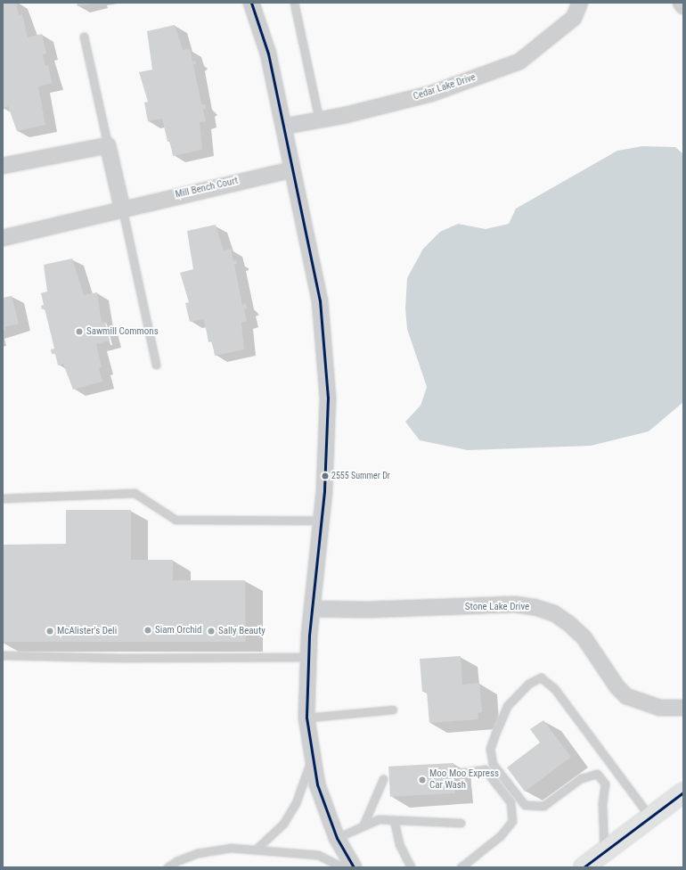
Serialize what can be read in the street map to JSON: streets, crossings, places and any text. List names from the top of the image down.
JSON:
{
  "streets": {
    "street": ["Cedar Lake Drive", "Mill Bench Court", "Stone Lake Drive"]
  },
  "places": [
    "Sawmill Commons",
    "2555 Summer Dr",
    "Siam Orchid",
    "McAlister's Deli",
    "Sally Beauty",
    "Moo Moo Express Car Wash"
  ]
}
